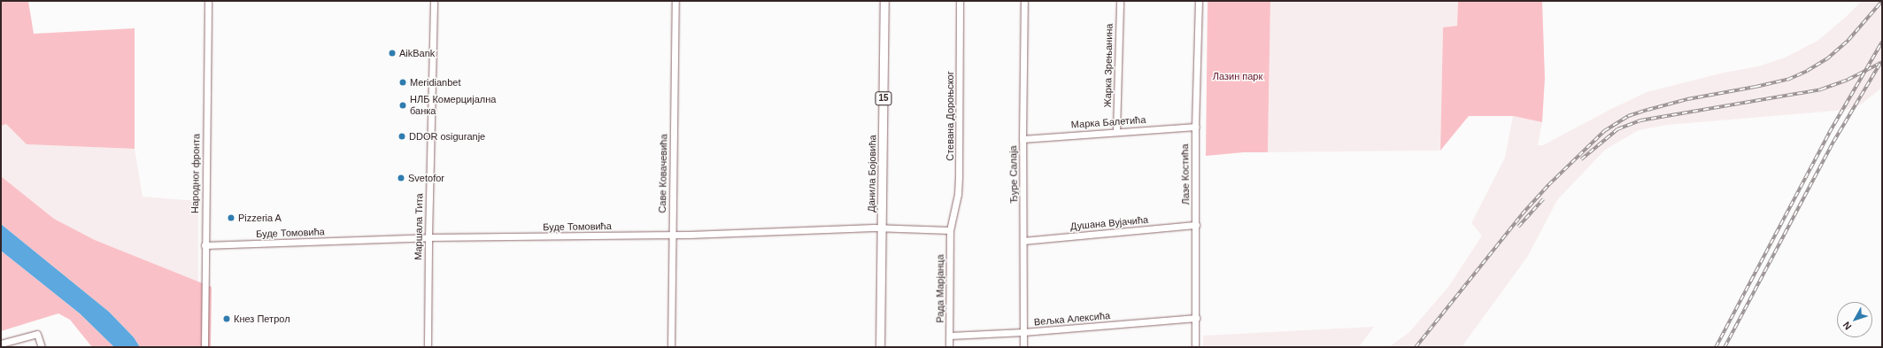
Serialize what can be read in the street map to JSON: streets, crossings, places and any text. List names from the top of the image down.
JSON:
{
  "streets": {
    "main road": ["15", "Данила Бојовића"],
    "street": [
      "Жарка Зрењанина",
      "Стевана Дороњског",
      "Марка Балетића",
      "Народног фронта",
      "Саве Ковачевића",
      "Ђуре Салаја",
      "Лазе Костића",
      "Душана Вујачића",
      "Маршала Тита",
      "Буде Томовића",
      "Рада Марјанца",
      "Вељка Алексића"
    ]
  },
  "crossings": [
    ["Жарка Зрењанина", "Марка Балетића"],
    ["Стевана Дороњског", "Буде Томовића"],
    ["Стевана Дороњског", "Рада Марјанца"],
    ["Марка Балетића", "Ђуре Салаја"],
    ["Марка Балетића", "Лазе Костића"],
    ["Народног фронта", "Буде Томовића"],
    ["Саве Ковачевића", "Буде Томовића"],
    ["Данила Бојовића", "Буде Томовића"],
    ["Ђуре Салаја", "Душана Вујачића"],
    ["Ђуре Салаја", "Вељка Алексића"],
    ["Лазе Костића", "Душана Вујачића"],
    ["Лазе Костића", "Вељка Алексића"],
    ["Маршала Тита", "Буде Томовића"],
    ["Буде Томовића", "Рада Марјанца"],
    ["Рада Марјанца", "Вељка Алексића"]
  ],
  "parks": ["Лазин парк"],
  "places": [
    "AikBank",
    "Meridianbet",
    "НЛБ Комерцијална банка",
    "DDOR osiguranje",
    "Svetofor",
    "Pizzeria A",
    "Кнез Петрол"
  ],
  "north": "bottom left"
}
